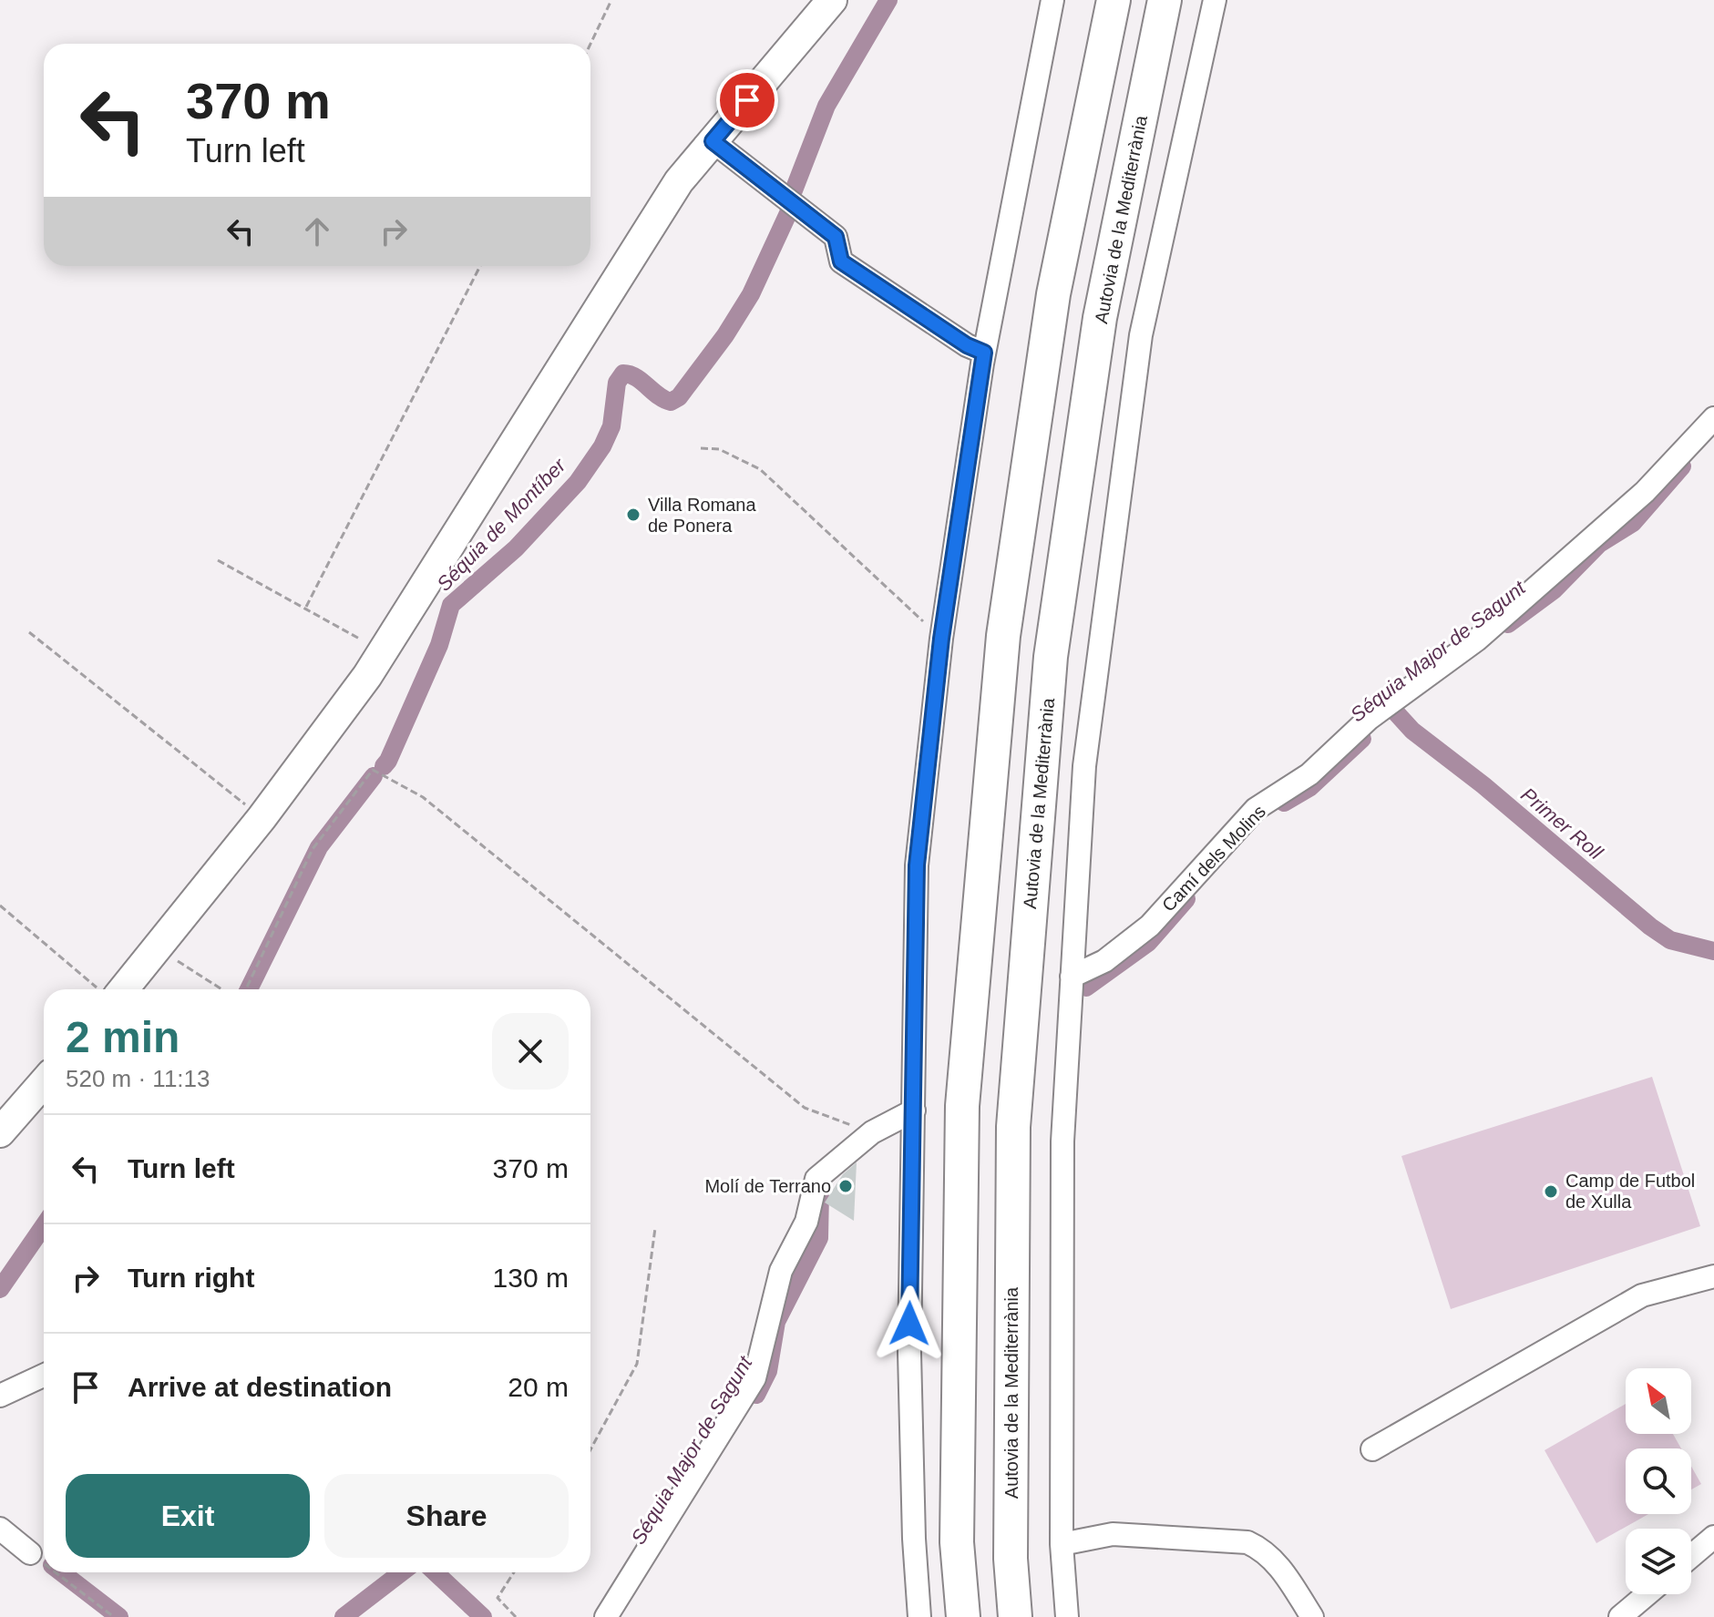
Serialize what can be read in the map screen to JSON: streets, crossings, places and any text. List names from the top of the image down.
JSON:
{
  "streets": {
    "highway": ["Autovia de la Mediterrània"],
    "street": ["Camí dels Molins"]
  },
  "water": ["Séquia de Montíber", "Séquia Major de Sagunt", "Primer Roll"],
  "places": ["Villa Romana de Ponera", "Molí de Terrano", "Camp de Futbol de Xulla"],
  "north": "top left",
  "page": {
    "turn": ["370 m", "Turn left"],
    "heading": ["2 min", "520 m · 11:13"],
    "list": [
      {
        "name": "Turn left",
        "value": "370 m"
      },
      {
        "name": "Turn right",
        "value": "130 m"
      },
      {
        "name": "Arrive at destination",
        "value": "20 m"
      }
    ],
    "buttons": ["Exit", "Share"]
  }
}
